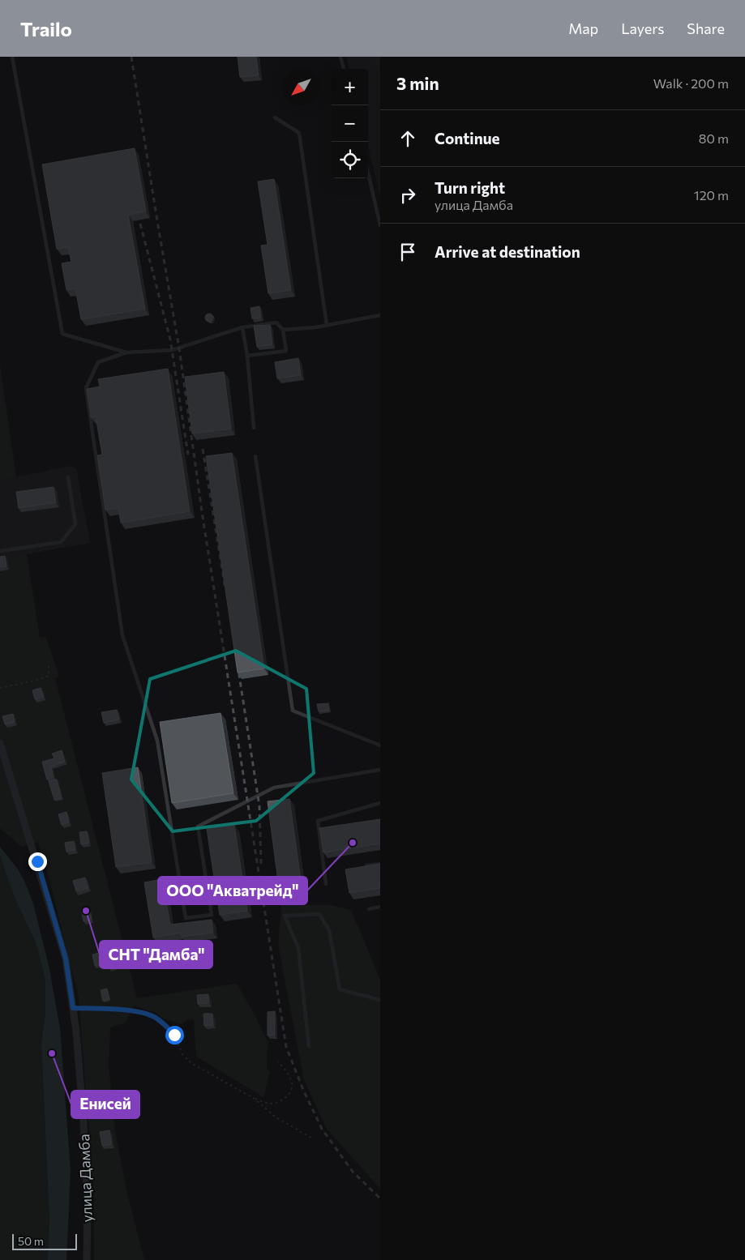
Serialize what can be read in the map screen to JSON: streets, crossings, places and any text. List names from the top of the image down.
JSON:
{
  "streets": {
    "street": ["улица Дамба"]
  },
  "places": ["ООО \"Акватрейд\"", "СНТ \"Дамба\"", "Енисей"],
  "scale_bar": "50 m",
  "north": "bottom left",
  "page": {
    "header": "Trailo",
    "nav": ["Map", "Layers", "Share"],
    "heading": ["3 min", "Walk · 200 m"],
    "map_buttons": ["+", "−"],
    "list": [
      ["Continue", "80 m"],
      ["Turn right", "улица Дамба", "120 m"],
      "Arrive at destination"
    ],
    "scale": "50 m"
  }
}
